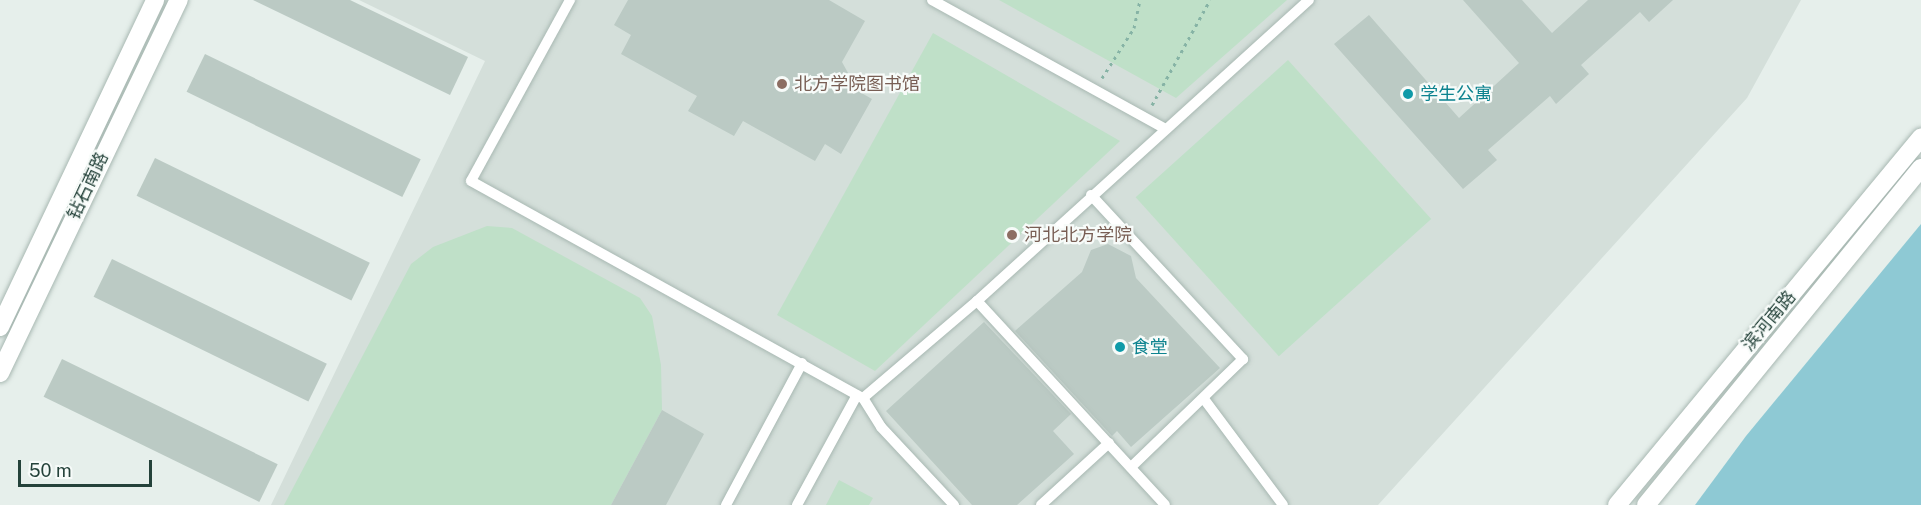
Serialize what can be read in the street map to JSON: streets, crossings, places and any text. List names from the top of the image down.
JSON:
{
  "streets": {
    "main road": ["钻石南路", "滨河南路"]
  },
  "places": [
    "北方学院图书馆",
    "学生公寓",
    "河北北方学院",
    "食堂"
  ],
  "scale_bar": "50 m"
}
